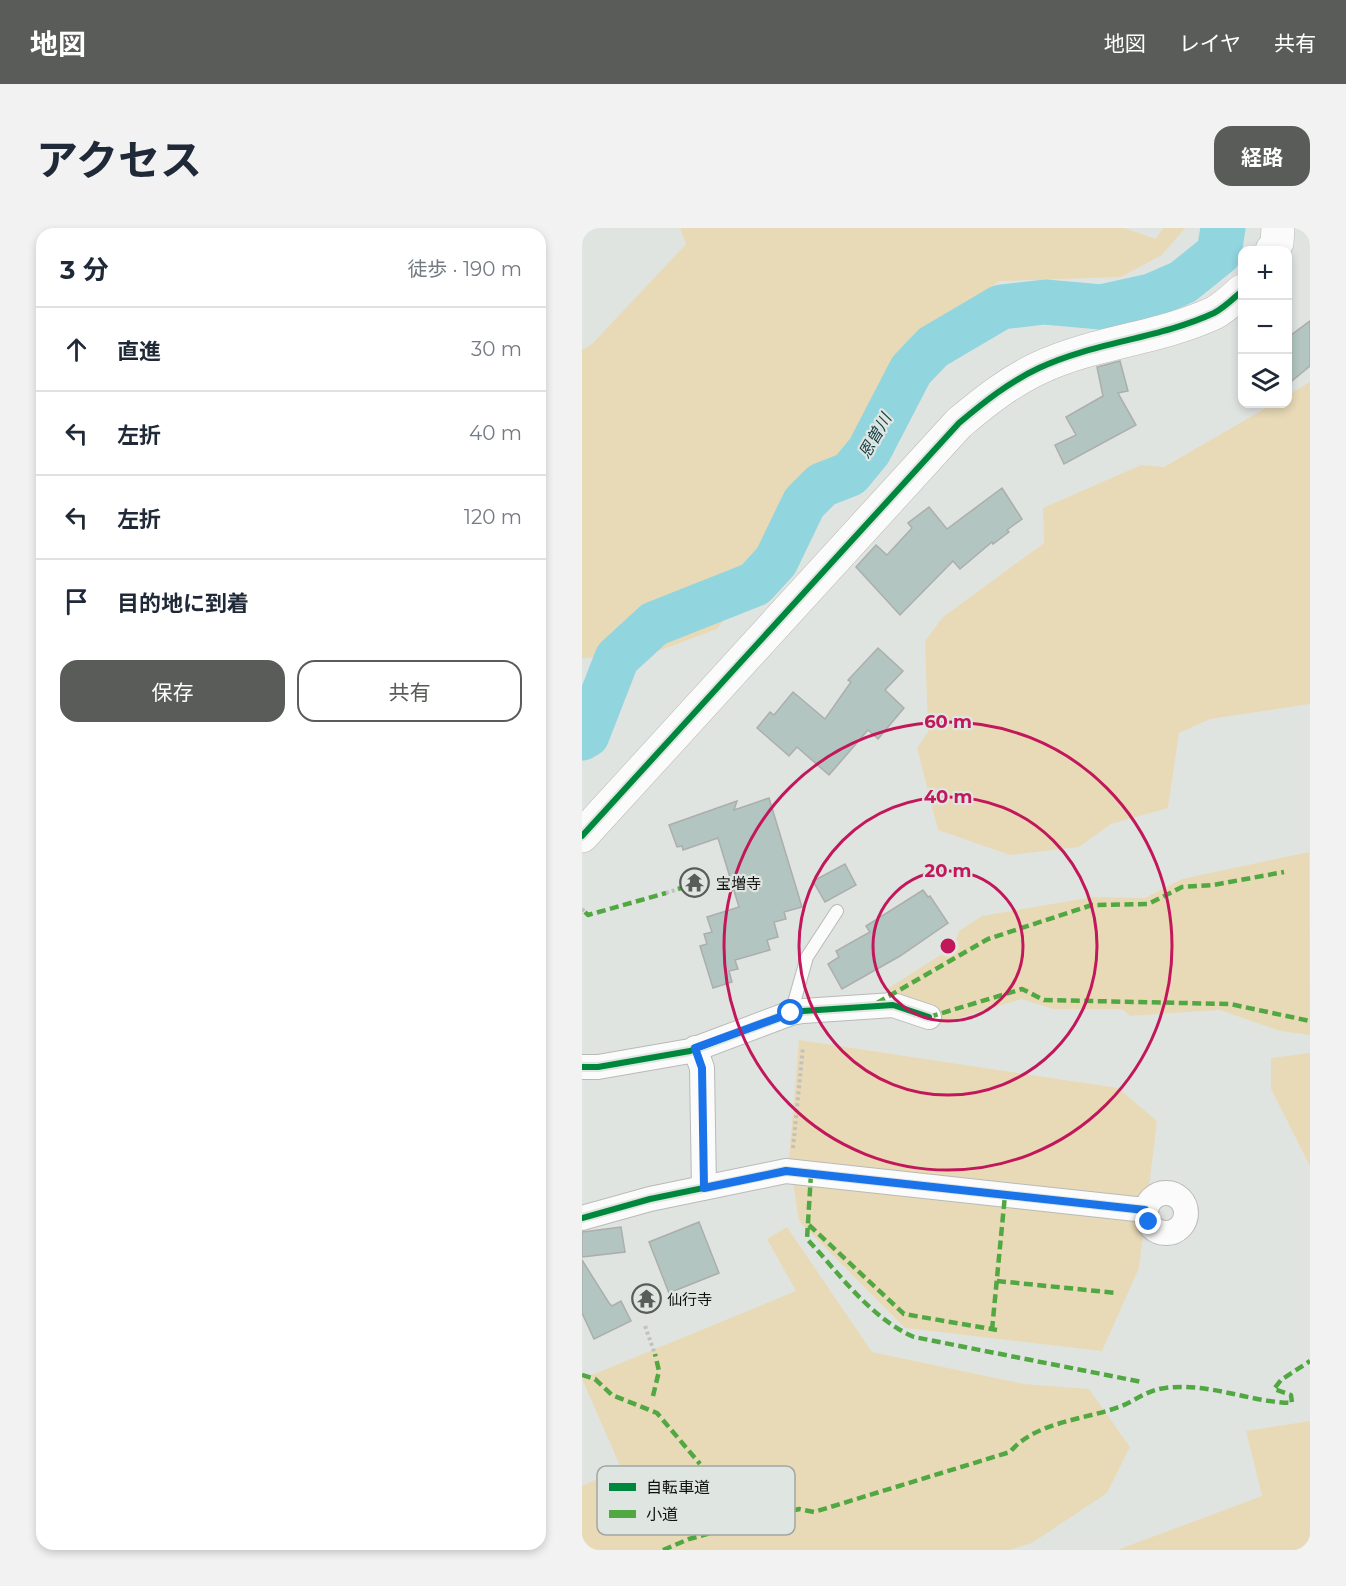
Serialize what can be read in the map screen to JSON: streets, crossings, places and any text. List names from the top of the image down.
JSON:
{
  "water": ["恩曽川"],
  "places": {
    "temple": ["宝増寺", "仙行寺"]
  },
  "legend": ["自転車道", "小道"],
  "page": {
    "header": "地図",
    "nav": ["地図", "レイヤ", "共有"],
    "title": "アクセス",
    "buttons": [
      "経路",
      ["保存", "共有"]
    ],
    "heading": ["3 分", "徒歩 · 190 m"],
    "map_buttons": ["+", "−"],
    "list": [
      ["直進", "30 m"],
      ["左折", "40 m"],
      ["左折", "120 m"],
      "目的地に到着"
    ]
  },
  "rings": ["60 m", "40 m", "20 m"]
}
